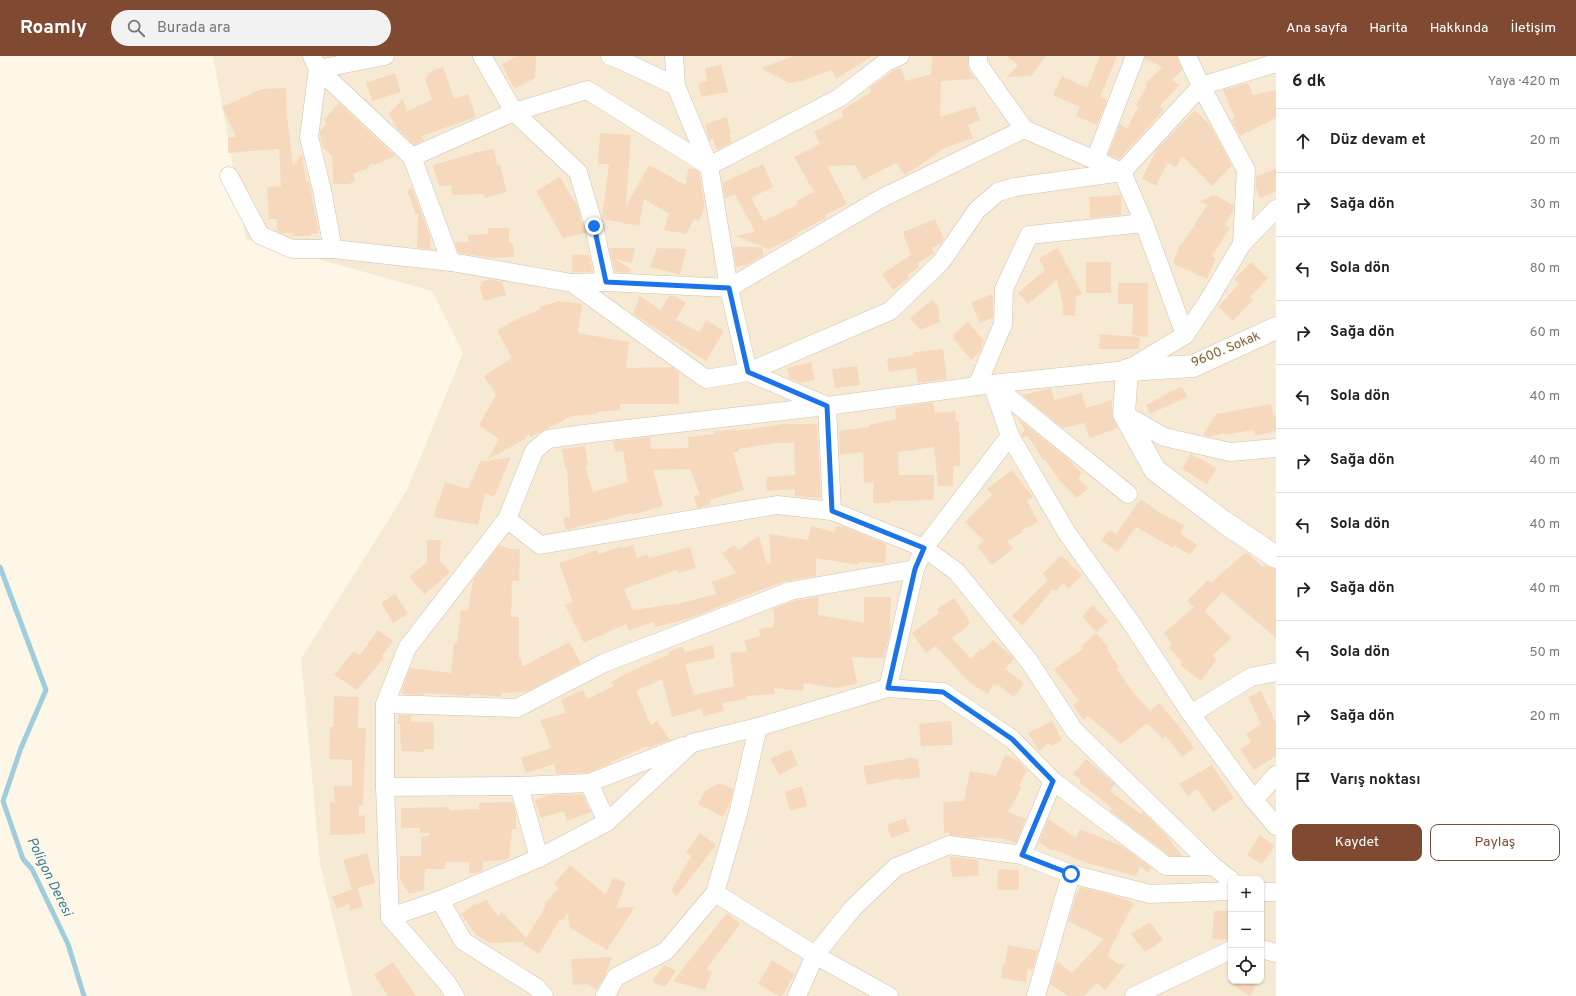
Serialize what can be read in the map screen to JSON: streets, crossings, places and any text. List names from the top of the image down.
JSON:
{
  "streets": {
    "street": ["9600. Sokak"]
  },
  "water": ["Poligon Deresi"],
  "page": {
    "header": "Roamly",
    "search": "Burada ara",
    "nav": [
      "Ana sayfa",
      "Harita",
      "Hakkında",
      "İletişim"
    ],
    "heading": ["6 dk", "Yaya · 420 m"],
    "list": [
      ["Düz devam et", "20 m"],
      ["Sağa dön", "30 m"],
      ["Sola dön", "80 m"],
      ["Sağa dön", "60 m"],
      ["Sola dön", "40 m"],
      ["Sağa dön", "40 m"],
      ["Sola dön", "40 m"],
      ["Sağa dön", "40 m"],
      ["Sola dön", "50 m"],
      ["Sağa dön", "20 m"],
      "Varış noktası"
    ],
    "buttons": ["Kaydet", "Paylaş"],
    "map_buttons": ["+", "−"]
  }
}
